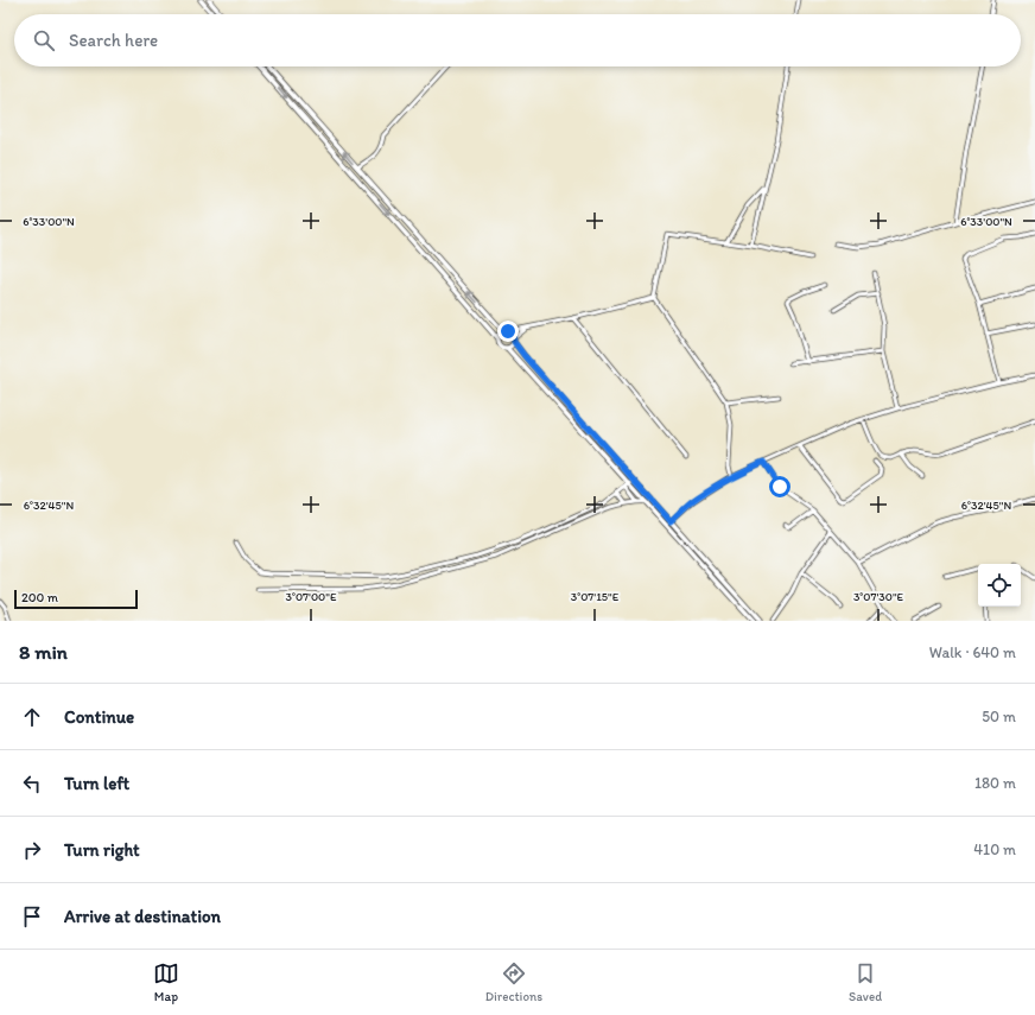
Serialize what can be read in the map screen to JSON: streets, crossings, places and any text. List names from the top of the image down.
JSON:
{
  "scale_bar": "200 m",
  "page": {
    "search": "Search here",
    "scale": "200 m",
    "heading": ["8 min", "Walk · 640 m"],
    "list": [
      ["Continue", "50 m"],
      ["Turn left", "180 m"],
      ["Turn right", "410 m"],
      "Arrive at destination"
    ],
    "nav": ["Map", "Directions", "Saved"]
  },
  "coordinates": [
    "6°33'00\"N",
    "6°32'45\"N",
    "3°07'00\"E",
    "3°07'15\"E",
    "3°07'30\"E"
  ]
}
